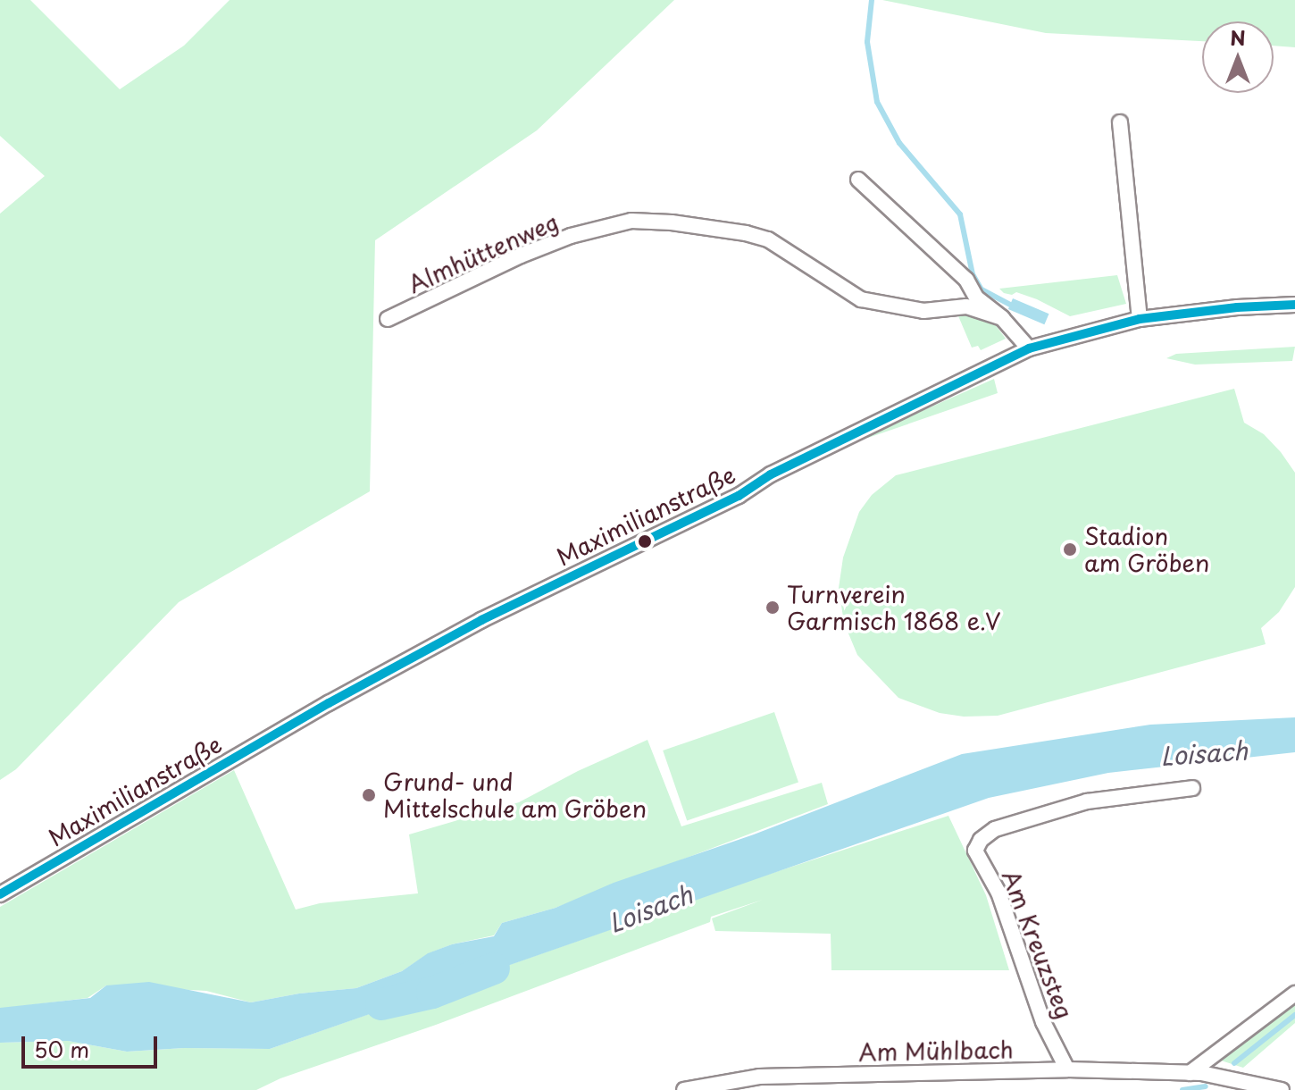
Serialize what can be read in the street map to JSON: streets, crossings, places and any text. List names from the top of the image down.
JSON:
{
  "streets": {
    "street": [
      "Almhüttenweg",
      "Maximilianstraße",
      "Am Kreuzsteg",
      "Am Mühlbach"
    ]
  },
  "crossings": [
    ["Am Kreuzsteg", "Am Mühlbach"]
  ],
  "water": ["Loisach"],
  "places": ["Stadion am Gröben", "Turnverein Garmisch 1868 e.V", "Grund- und Mittelschule am Gröben"],
  "scale_bar": "50 m",
  "north": "top"
}
